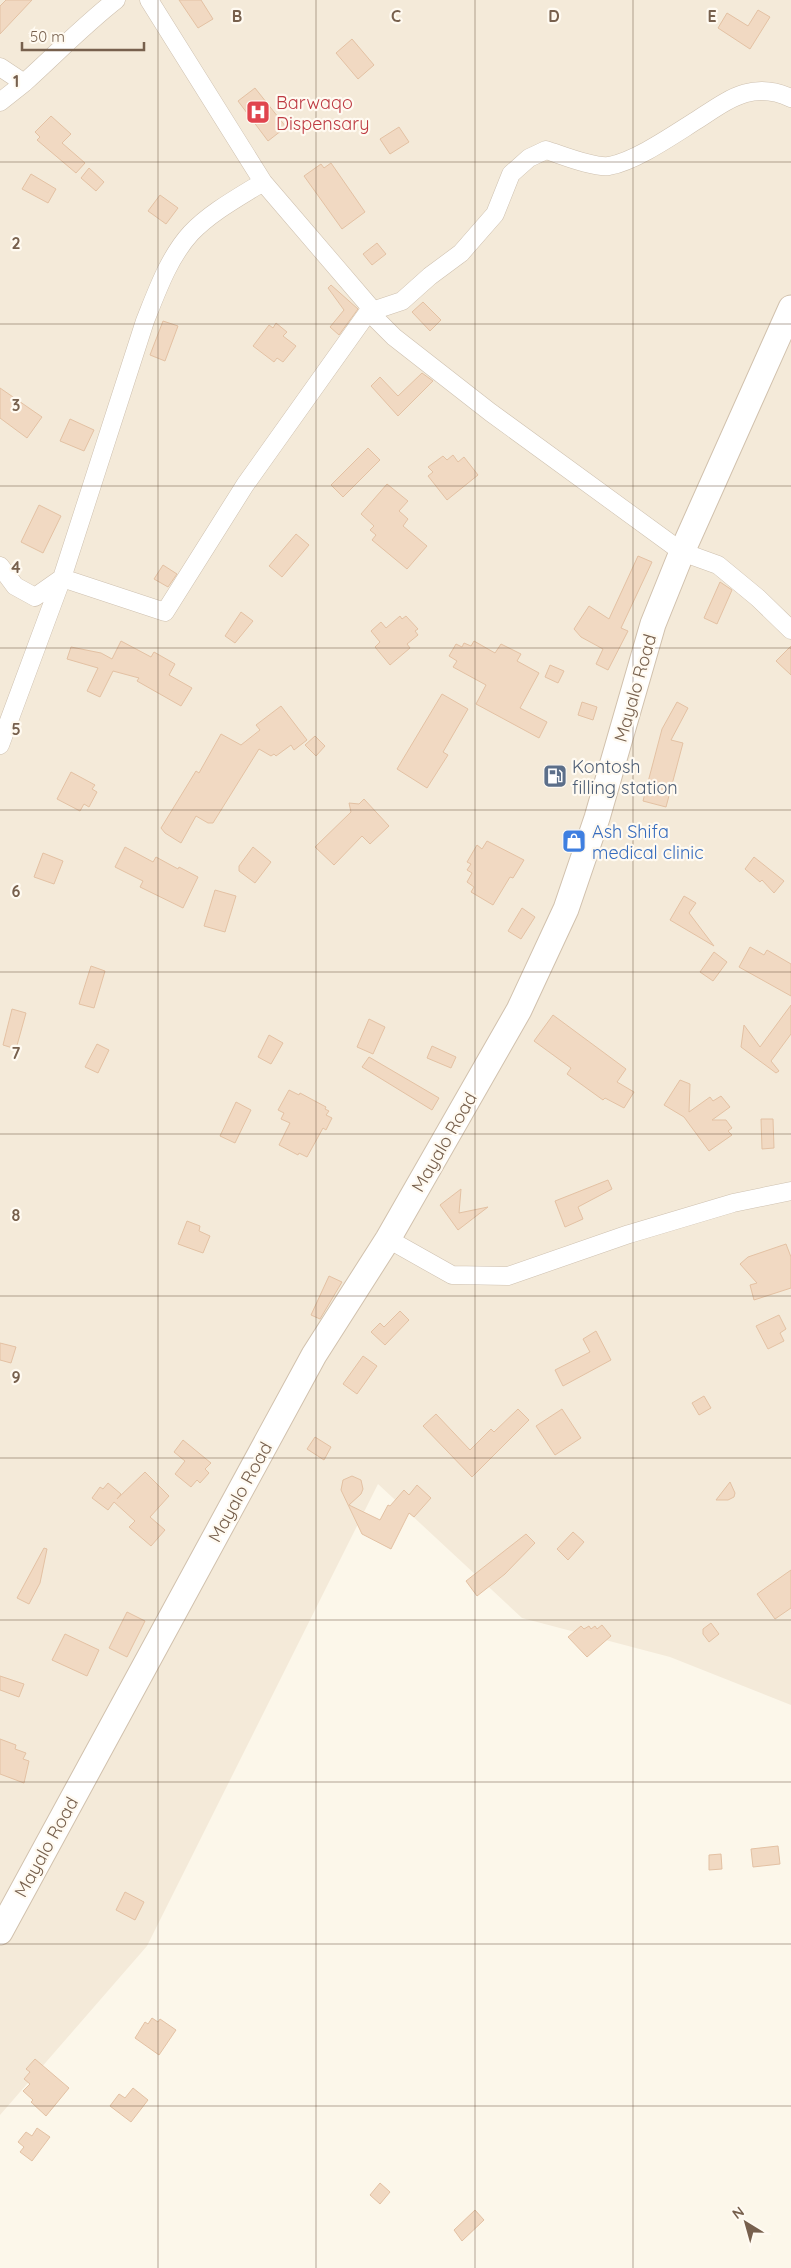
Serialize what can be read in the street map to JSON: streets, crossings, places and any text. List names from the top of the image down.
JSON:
{
  "streets": {
    "street": ["Mayalo Road"]
  },
  "places": {
    "hospital": ["Barwaqo Dispensary"],
    "fuel station": ["Kontosh filling station"],
    "shop": ["Ash Shifa medical clinic"]
  },
  "scale_bar": "50 m",
  "north": "top left",
  "grid": {
    "columns": [
      "B",
      "C",
      "D",
      "E"
    ],
    "rows": [
      "1",
      "2",
      "3",
      "4",
      "5",
      "6",
      "7",
      "8",
      "9"
    ]
  }
}
